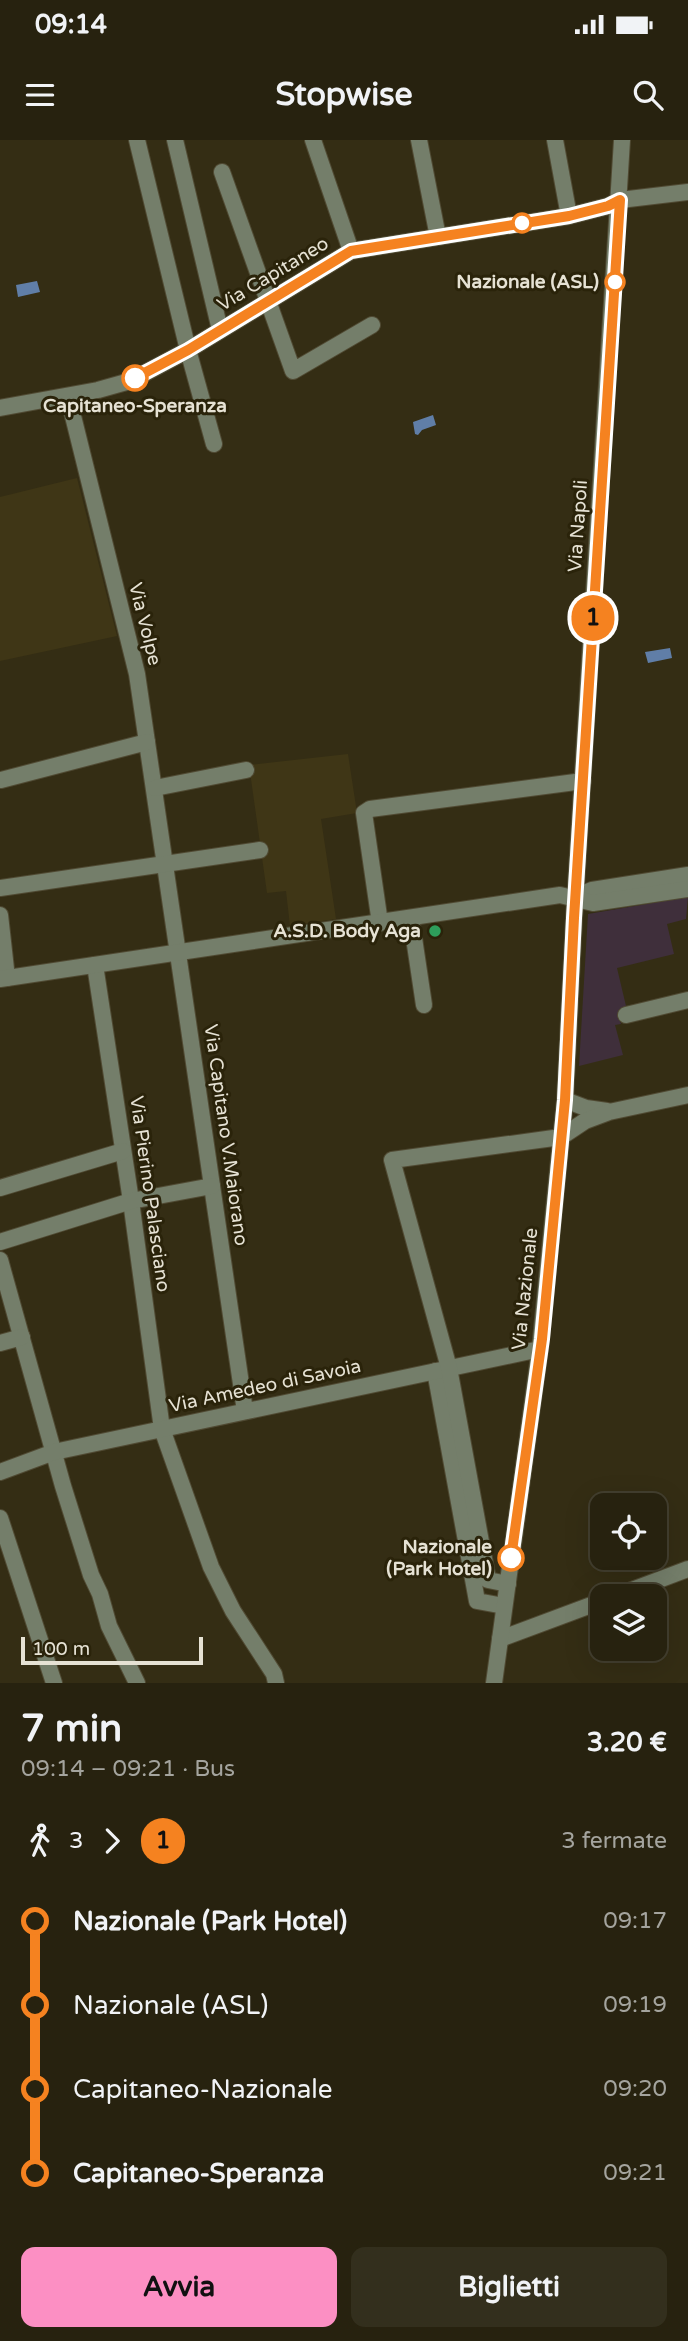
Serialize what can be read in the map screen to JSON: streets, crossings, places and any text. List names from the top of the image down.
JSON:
{
  "streets": {
    "street": [
      "Via Capitaneo",
      "Via Napoli",
      "Via Volpe",
      "Via Capitano V.Maiorano",
      "Via Pierino Palasciano",
      "Via Nazionale",
      "Via Amedeo di Savoia"
    ]
  },
  "crossings": [
    ["Via Capitaneo", "Via Napoli"],
    ["Via Capitaneo", "Via Volpe"],
    ["Via Napoli", "Via Nazionale"],
    ["Via Volpe", "Via Capitano V.Maiorano"],
    ["Via Capitano V.Maiorano", "Via Amedeo di Savoia"],
    ["Via Pierino Palasciano", "Via Amedeo di Savoia"],
    ["Via Nazionale", "Via Amedeo di Savoia"]
  ],
  "places": [
    "Nazionale (ASL)",
    "Capitaneo-Speranza",
    "A.S.D. Body Aga",
    "Nazionale (Park Hotel)"
  ],
  "lines": ["bus line 1"],
  "scale_bar": "100 m",
  "page": {
    "status": "09:14",
    "header": "Stopwise",
    "on_map": "1",
    "scale": "100 m",
    "heading": ["7 min", "09:14 – 09:21 · Bus", "3.20 €"],
    "legs": ["3", "1", "3 fermate"],
    "list": [
      {
        "name": "Nazionale (Park Hotel)",
        "value": "09:17"
      },
      {
        "name": "Nazionale (ASL)",
        "value": "09:19"
      },
      {
        "name": "Capitaneo-Nazionale",
        "value": "09:20"
      },
      {
        "name": "Capitaneo-Speranza",
        "value": "09:21"
      }
    ],
    "buttons": ["Avvia", "Biglietti"]
  }
}
